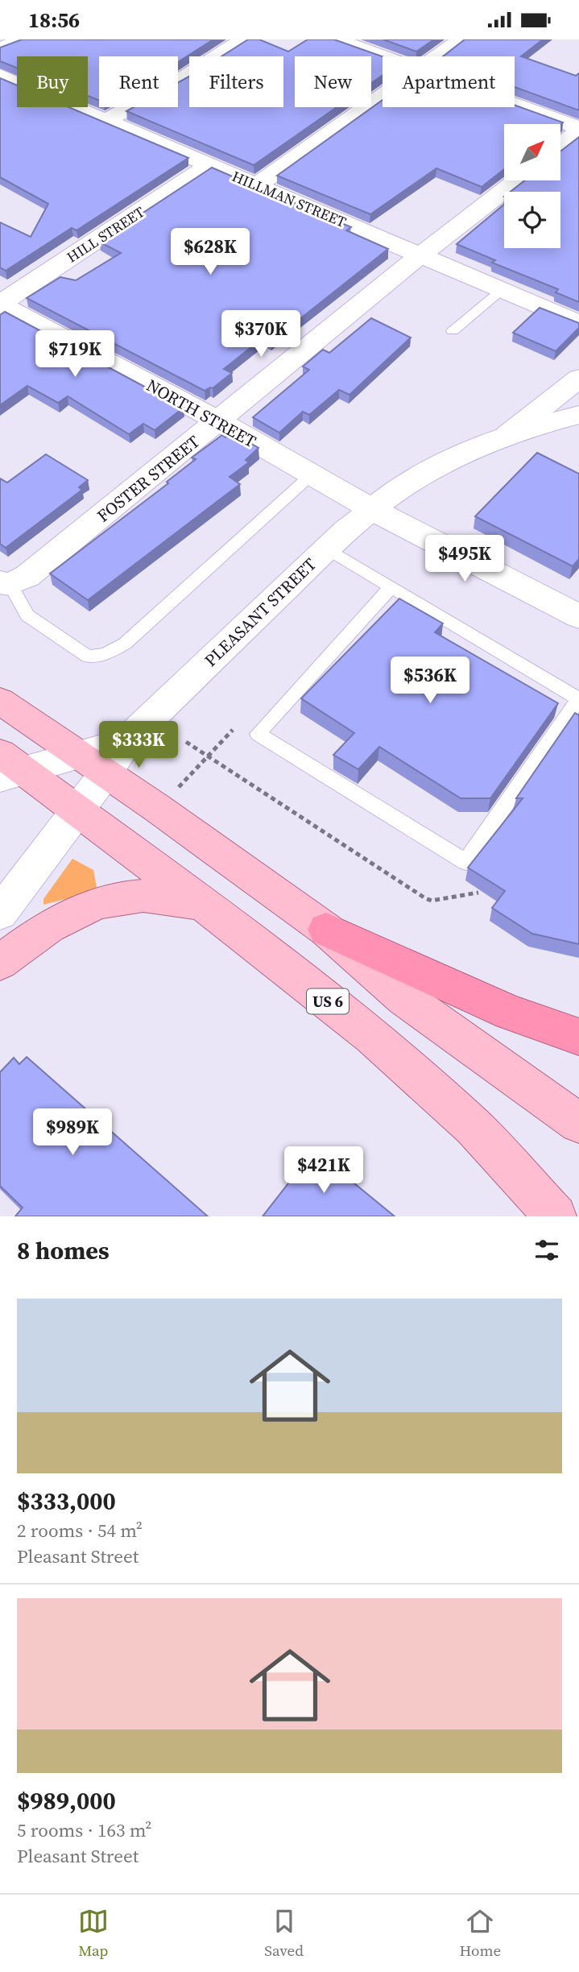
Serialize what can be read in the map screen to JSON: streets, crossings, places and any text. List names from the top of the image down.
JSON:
{
  "streets": {
    "main road": ["US 6"],
    "street": [
      "HILLMAN STREET",
      "HILL STREET",
      "NORTH STREET",
      "FOSTER STREET",
      "PLEASANT STREET"
    ]
  },
  "crossings": [
    ["HILLMAN STREET", "HILL STREET"],
    ["HILLMAN STREET", "FOSTER STREET"],
    ["HILL STREET", "NORTH STREET"],
    ["NORTH STREET", "FOSTER STREET"],
    ["NORTH STREET", "PLEASANT STREET"],
    ["PLEASANT STREET", "US 6"]
  ],
  "north": "top right",
  "page": {
    "status": "18:56",
    "chip": [
      "Buy",
      "Rent",
      "Filters",
      "New",
      "Apartment"
    ],
    "price": [
      "$628K",
      "$370K",
      "$719K",
      "$495K",
      "$536K",
      "$333K",
      "$989K",
      "$421K"
    ],
    "heading": "8 homes",
    "list": [
      {
        "name": "$333,000",
        "note": "2 rooms · 54 m² · Pleasant Street"
      },
      {
        "name": "$989,000",
        "note": "5 rooms · 163 m² · Pleasant Street"
      }
    ],
    "tabs": ["Map", "Saved", "Home"]
  }
}
